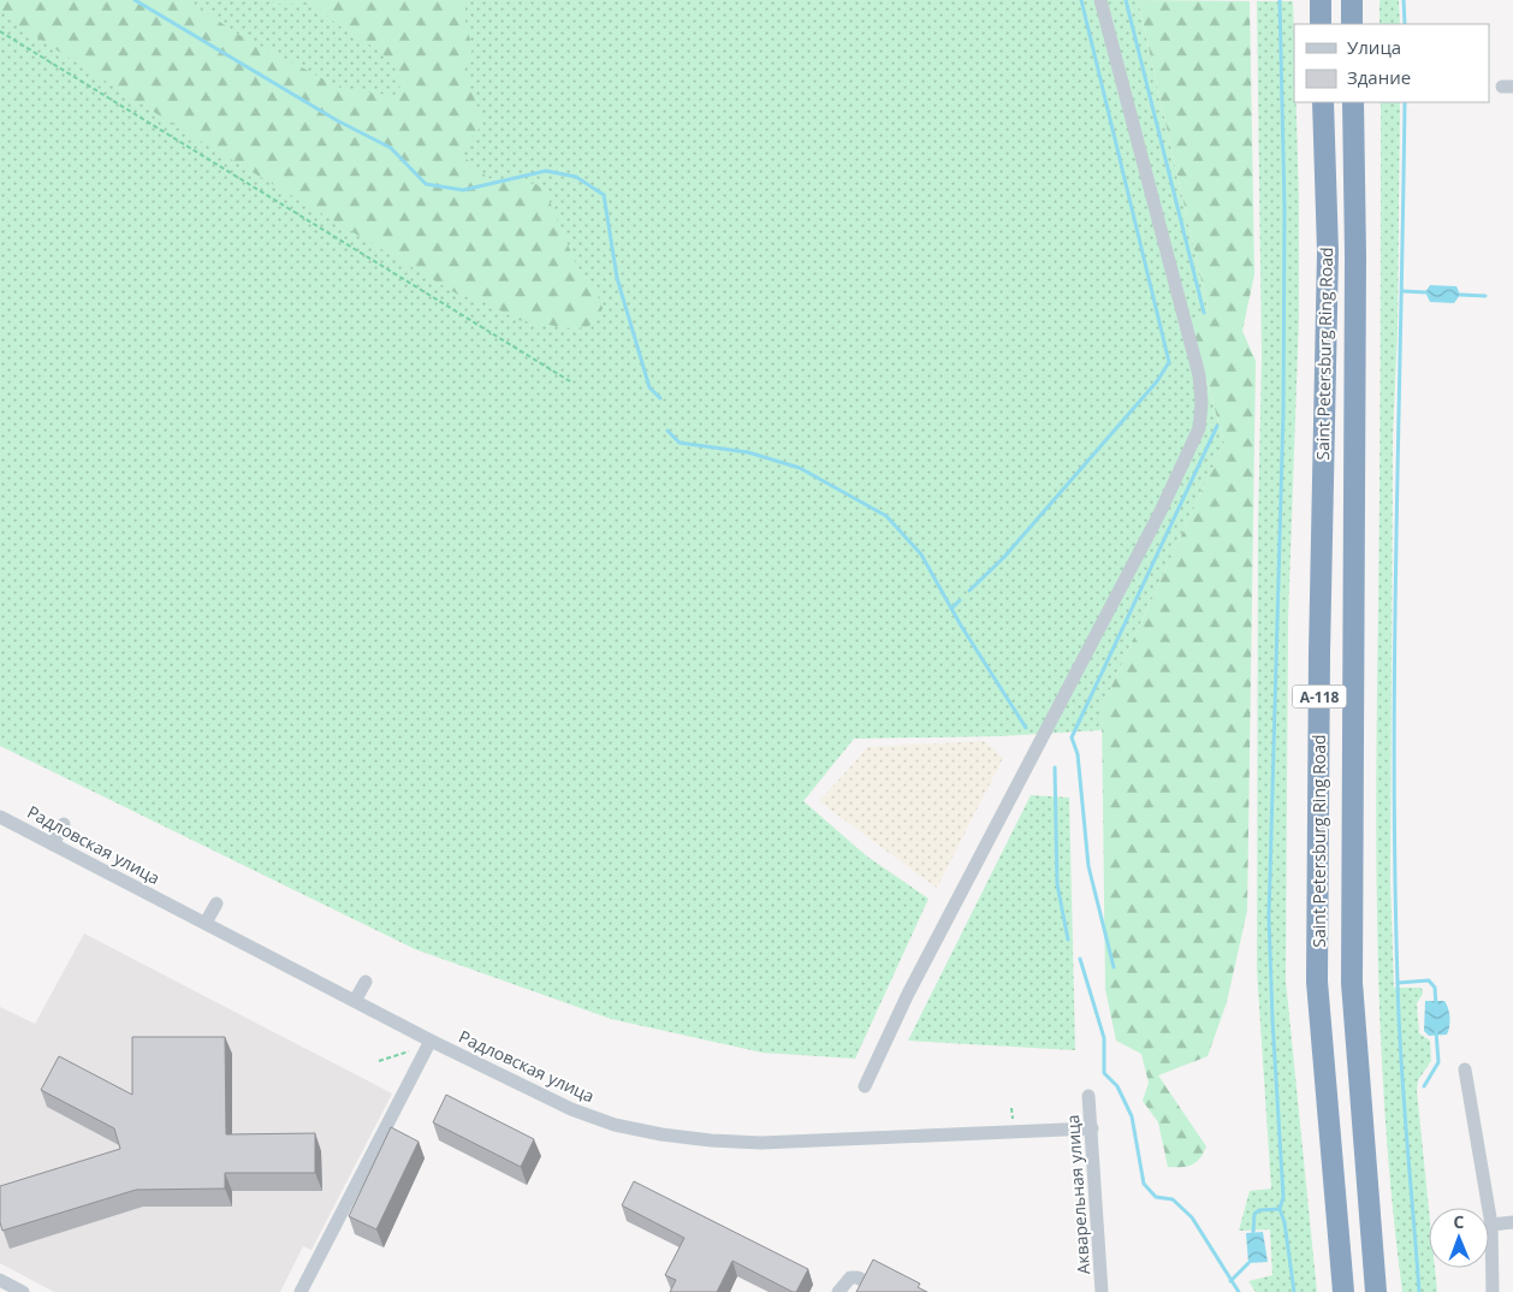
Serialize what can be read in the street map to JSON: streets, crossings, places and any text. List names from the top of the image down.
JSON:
{
  "streets": {
    "highway": ["Saint Petersburg Ring Road", "А-118"],
    "street": ["Радловская улица", "Акварельная улица"]
  },
  "crossings": [
    ["Радловская улица", "Акварельная улица"]
  ],
  "legend": ["Улица", "Здание"],
  "north": "top"
}
